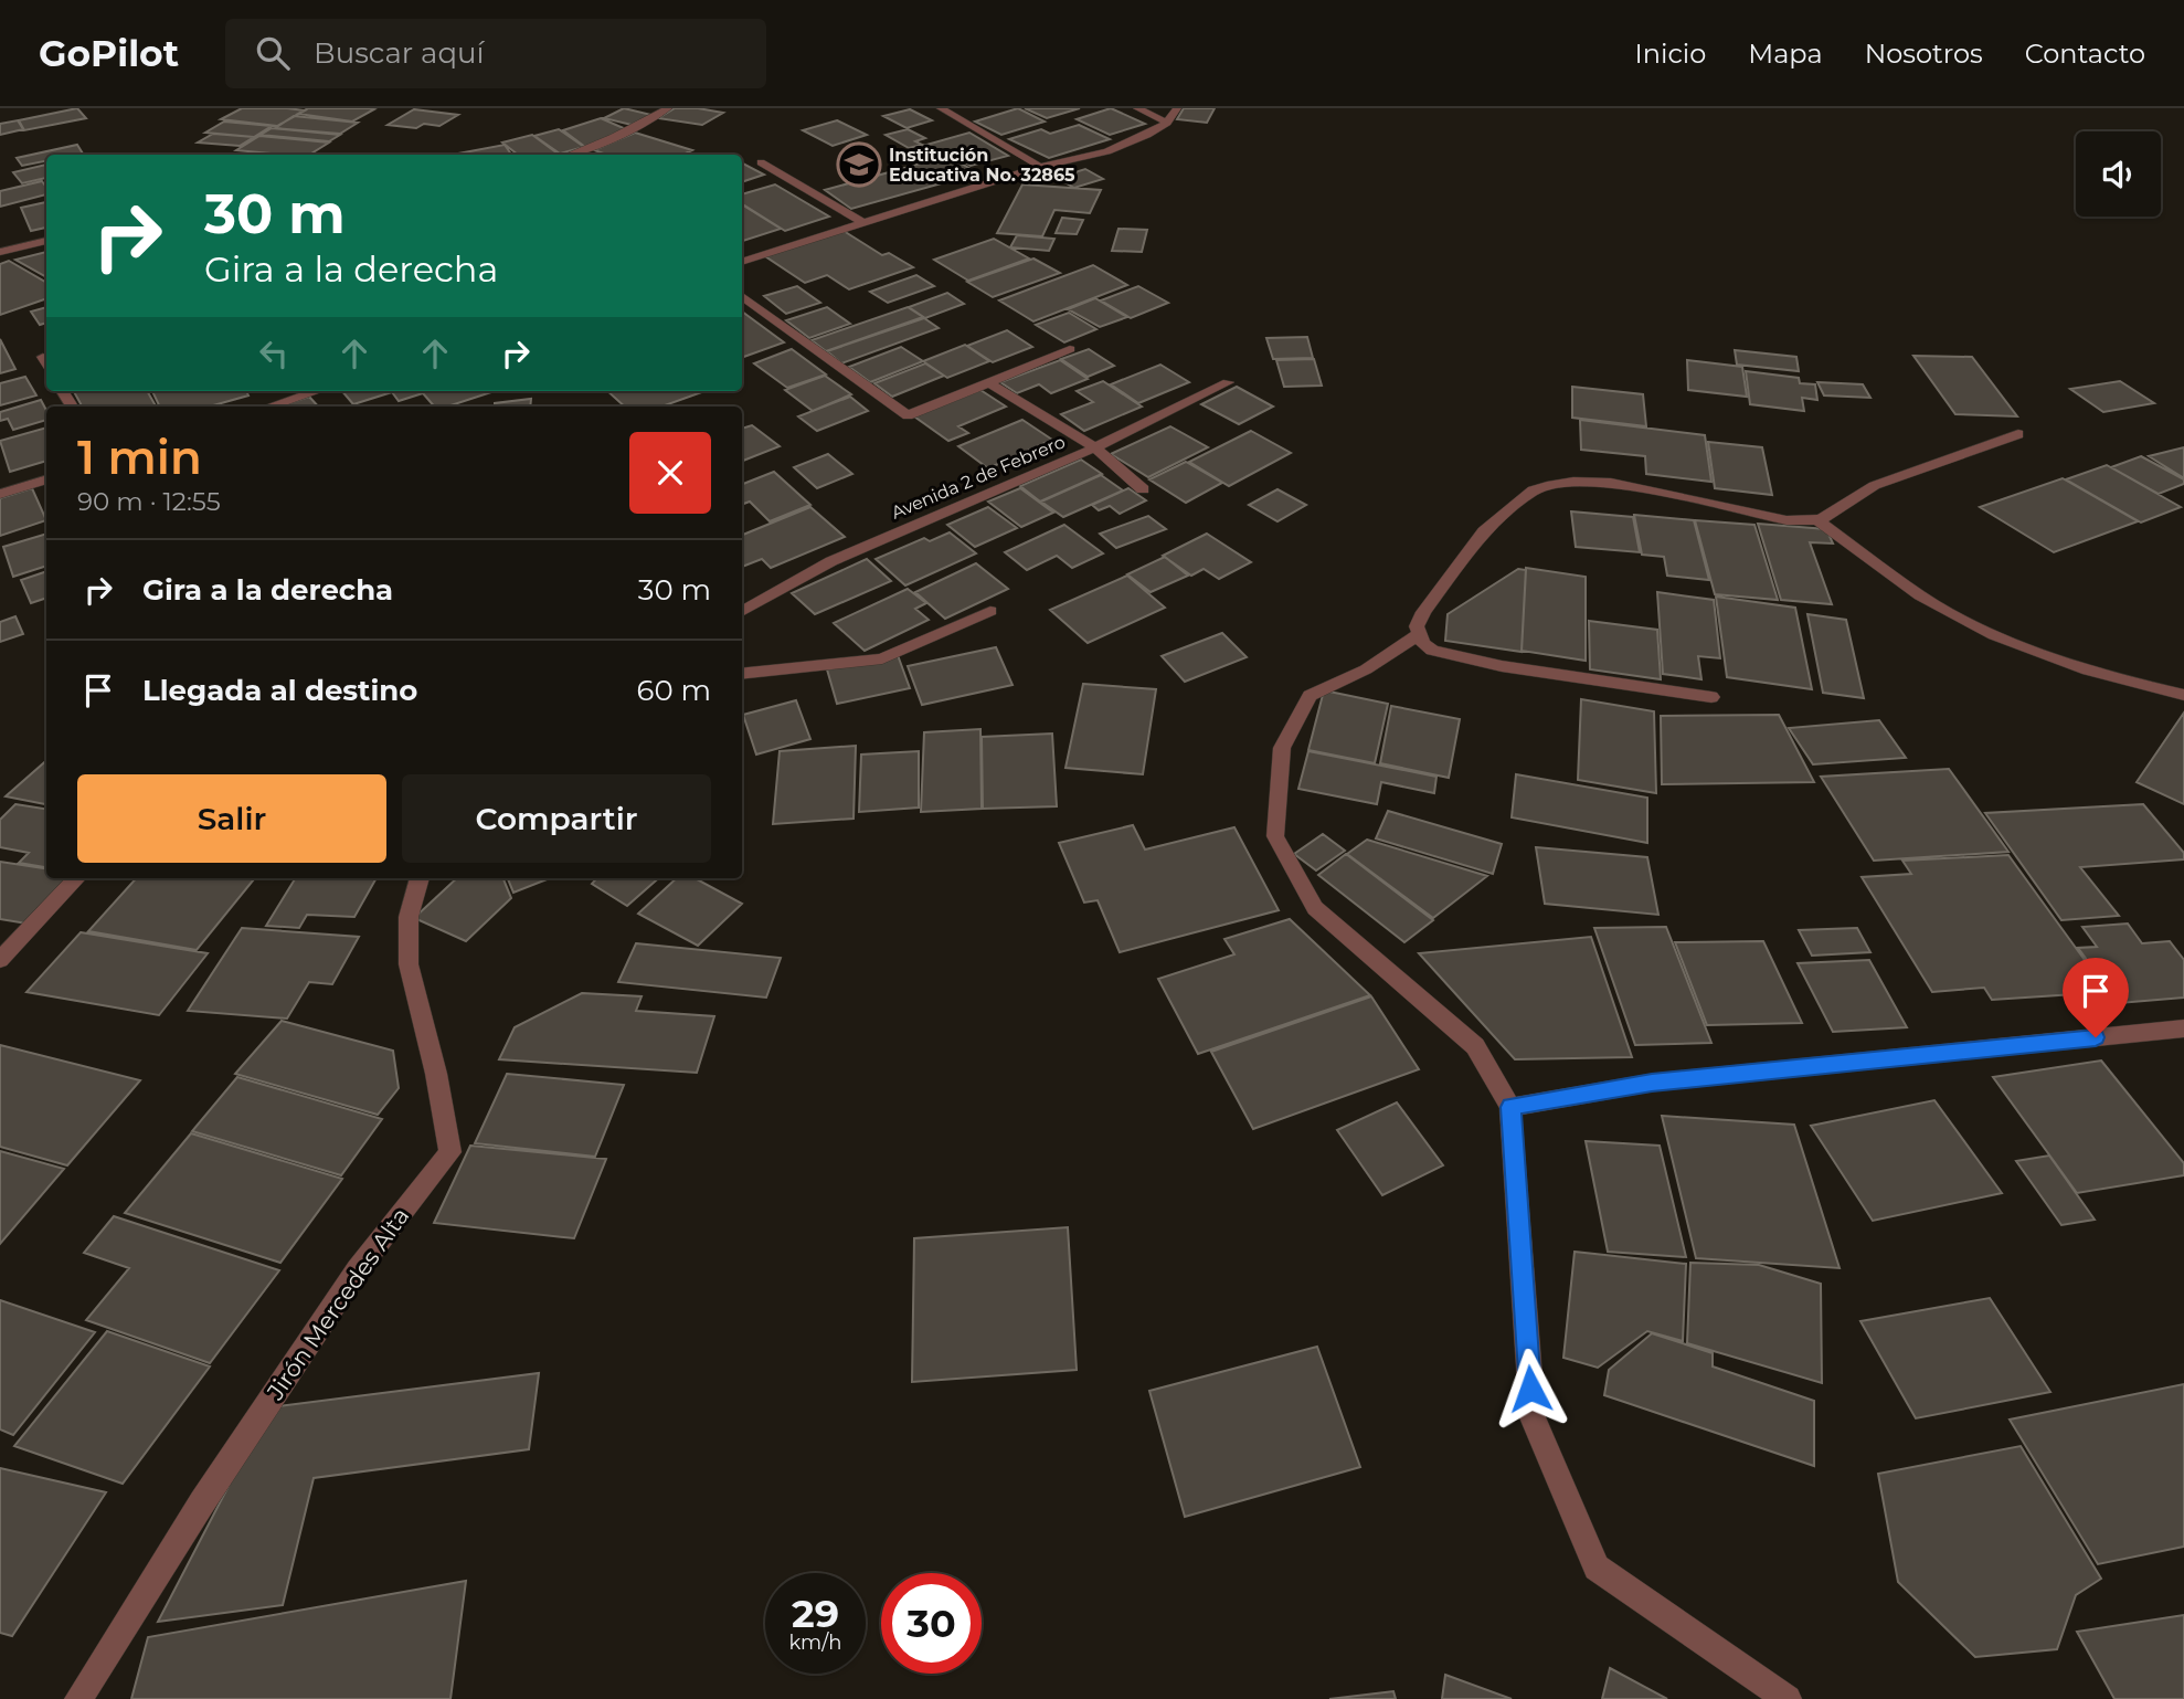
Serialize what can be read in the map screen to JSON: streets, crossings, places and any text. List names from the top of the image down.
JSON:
{
  "streets": {
    "street": ["Avenida 2 de Febrero", "Jirón Mercedes Alta"]
  },
  "places": {
    "school or university": ["Institución Educativa No. 32865"]
  },
  "page": {
    "header": "GoPilot",
    "search": "Buscar aquí",
    "nav": [
      "Inicio",
      "Mapa",
      "Nosotros",
      "Contacto"
    ],
    "turn": ["30 m", "Gira a la derecha"],
    "heading": ["1 min", "90 m · 12:55"],
    "list": [
      {
        "name": "Gira a la derecha",
        "value": "30 m"
      },
      {
        "name": "Llegada al destino",
        "value": "60 m"
      }
    ],
    "buttons": ["Salir", "Compartir"],
    "speed": "29 km/h",
    "limit": "30"
  }
}
